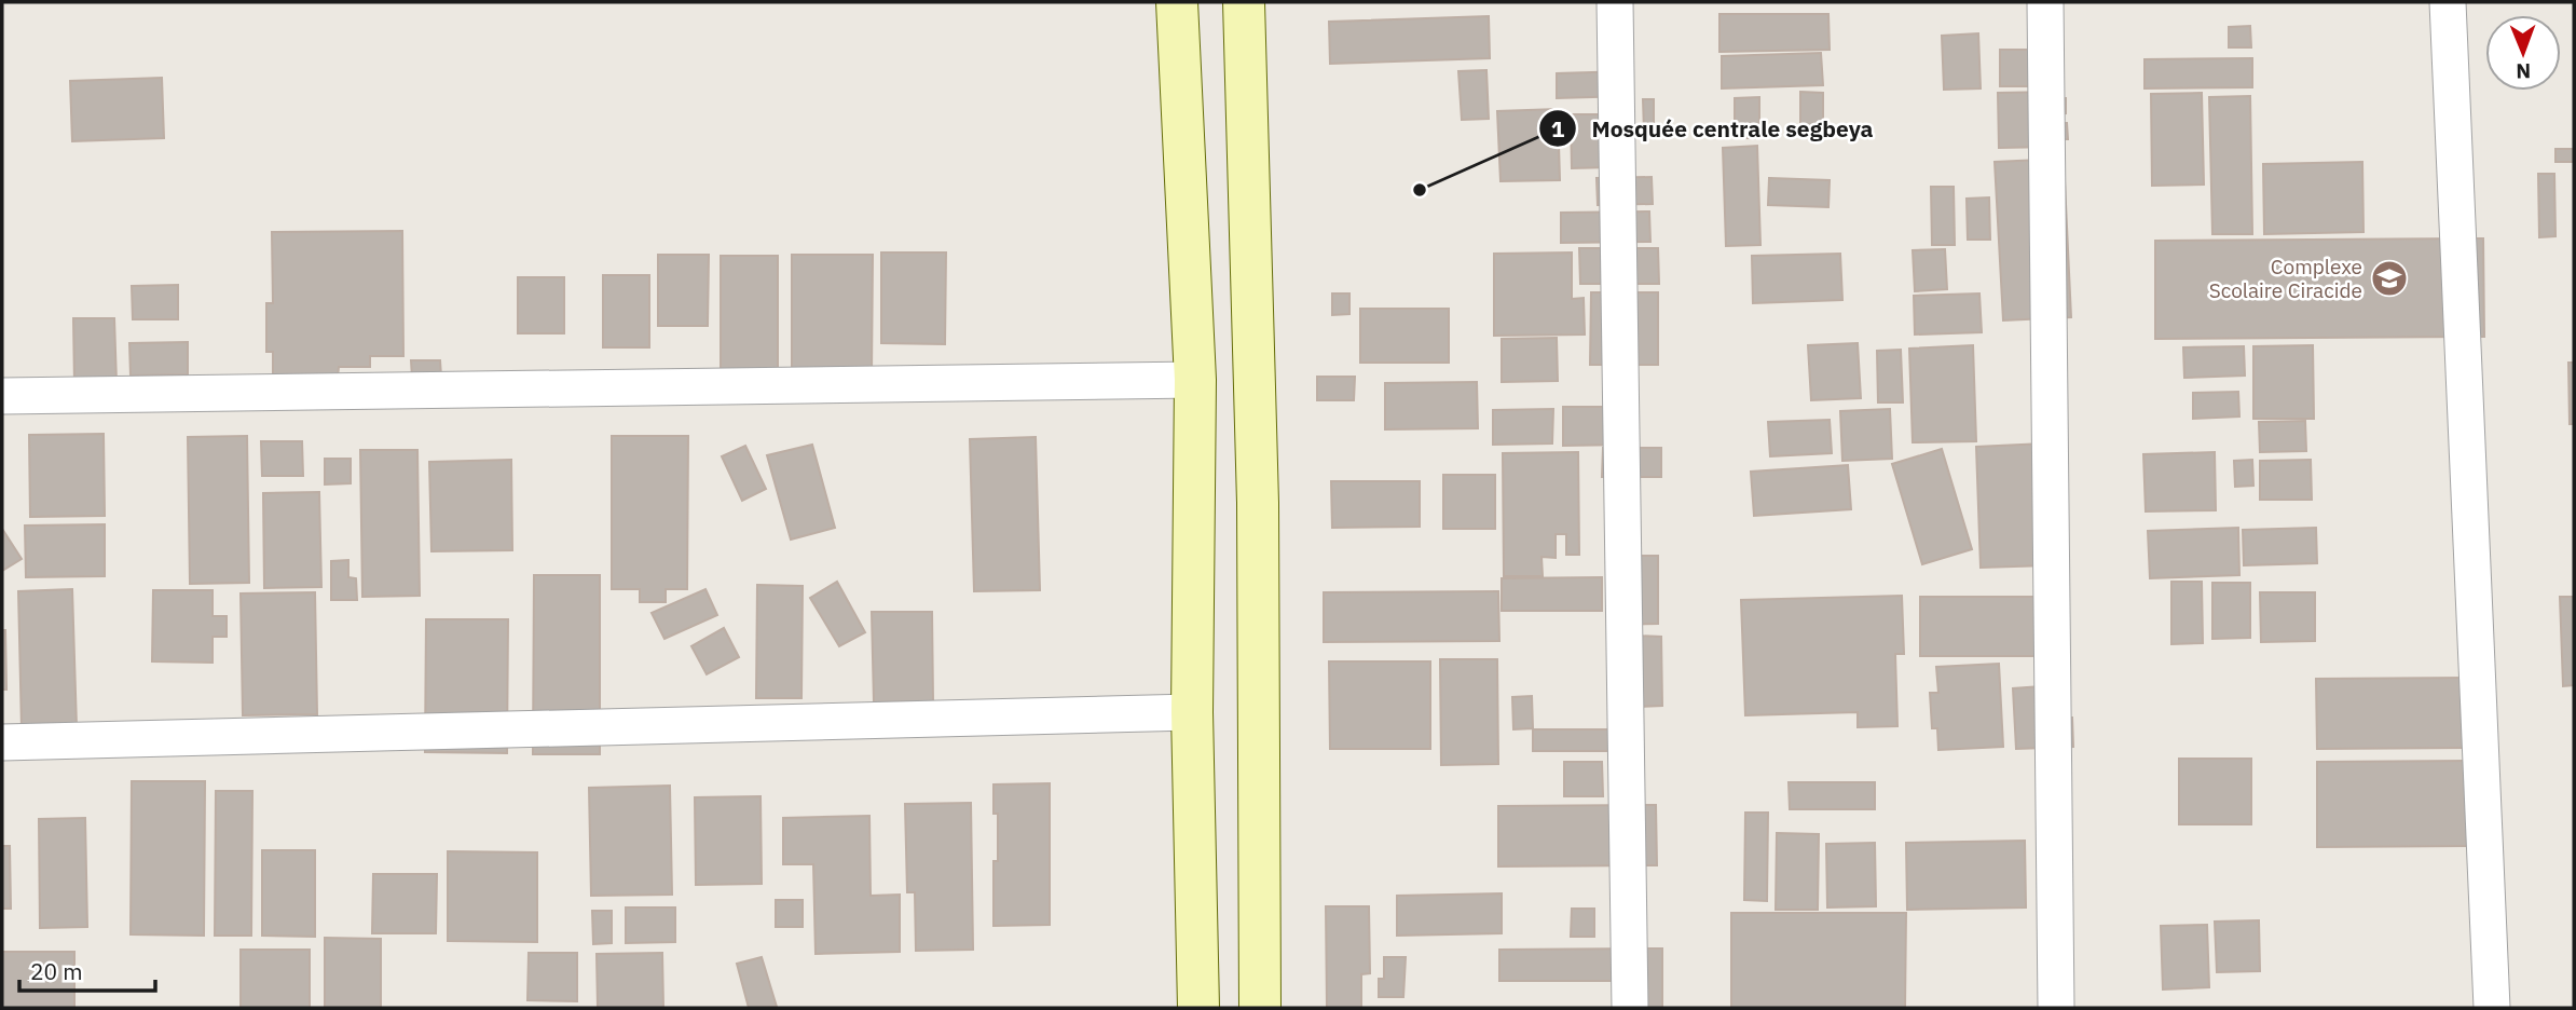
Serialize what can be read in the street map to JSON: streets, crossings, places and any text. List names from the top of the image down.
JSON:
{
  "places": {
    "other": ["Mosquée centrale segbeya"],
    "school or university": ["Complexe Scolaire Ciracide"]
  },
  "scale_bar": "20 m",
  "north": "bottom"
}
